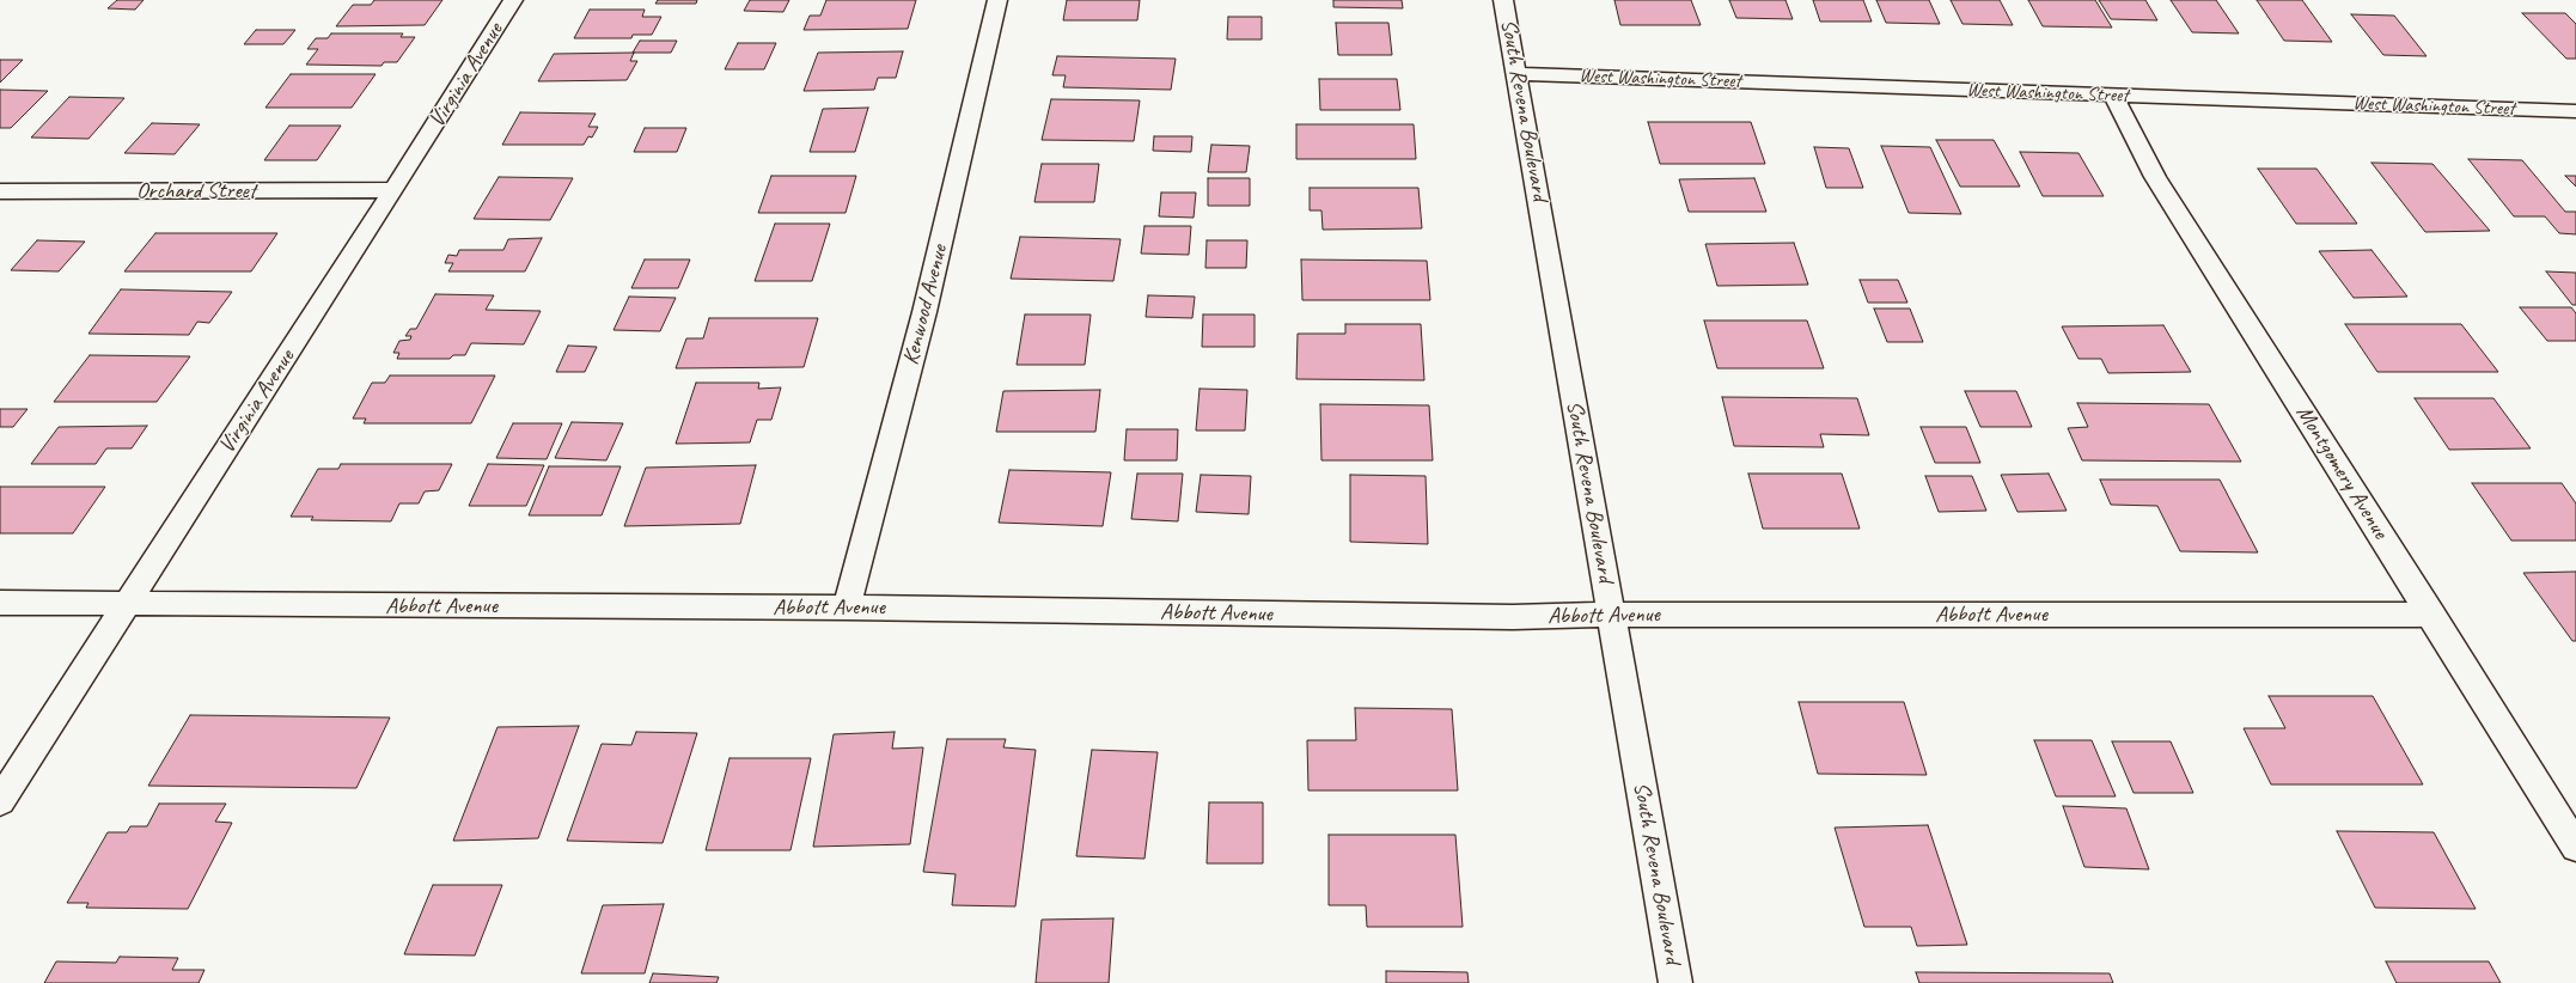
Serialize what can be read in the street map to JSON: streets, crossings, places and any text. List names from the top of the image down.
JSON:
{
  "streets": {
    "street": [
      "Virginia Avenue",
      "West Washington Street",
      "South Revena Boulevard",
      "Orchard Street",
      "Kenwood Avenue",
      "Montgomery Avenue",
      "Abbott Avenue"
    ]
  },
  "crossings": [
    ["Virginia Avenue", "Orchard Street"],
    ["Virginia Avenue", "Abbott Avenue"],
    ["West Washington Street", "South Revena Boulevard"],
    ["West Washington Street", "Montgomery Avenue"],
    ["South Revena Boulevard", "Abbott Avenue"],
    ["Kenwood Avenue", "Abbott Avenue"],
    ["Montgomery Avenue", "Abbott Avenue"]
  ]
}
